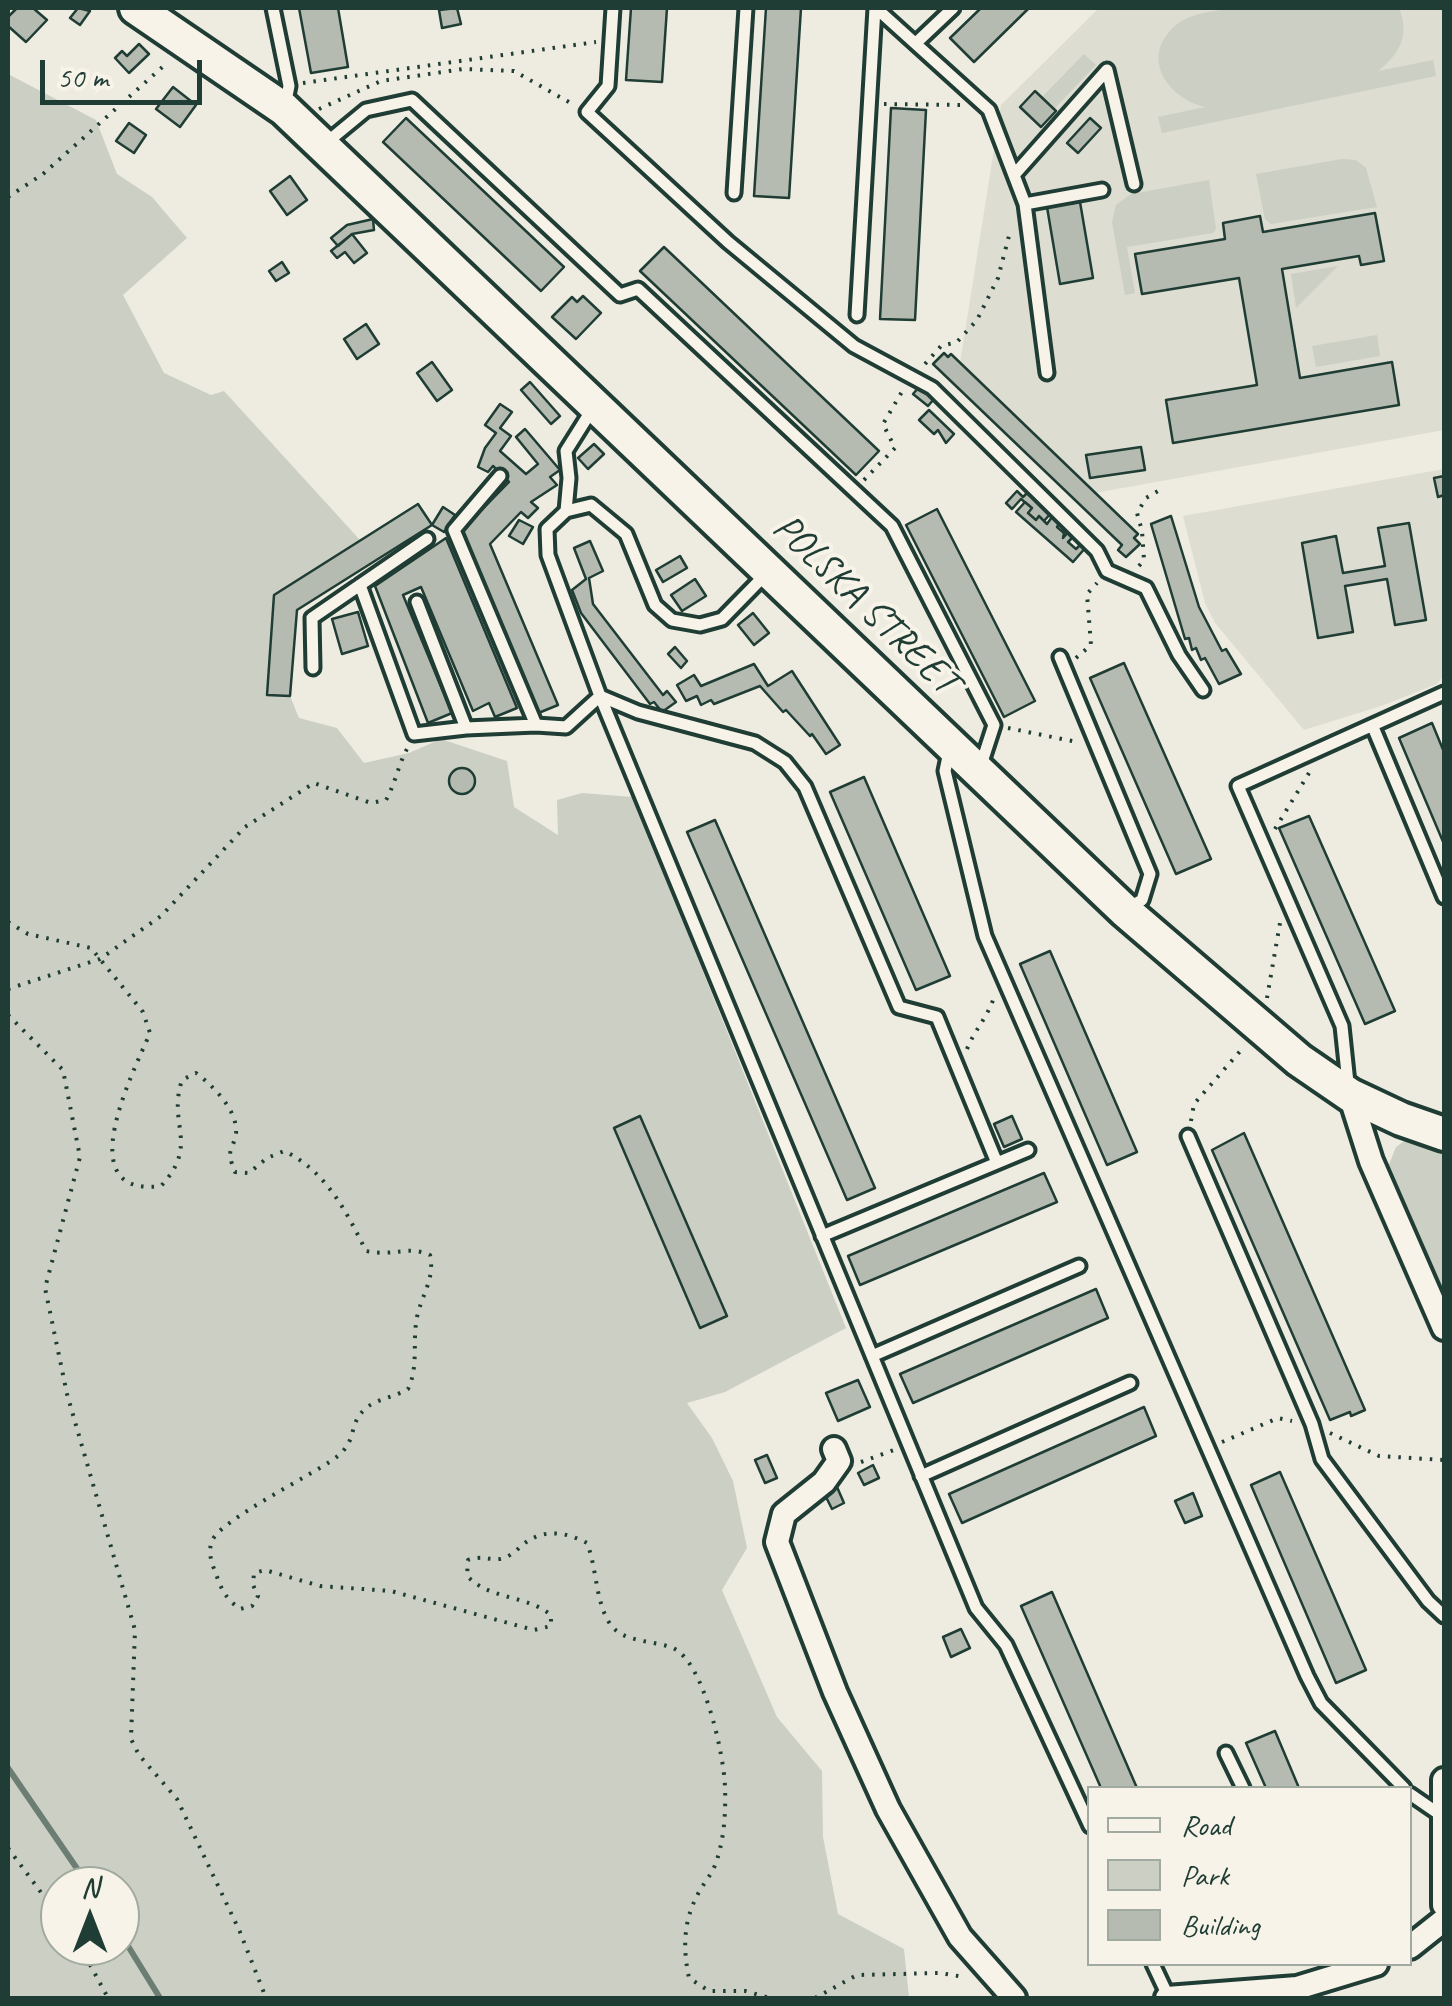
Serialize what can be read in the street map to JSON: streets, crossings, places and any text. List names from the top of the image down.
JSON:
{
  "streets": {
    "street": ["POLSKA STREET"]
  },
  "legend": ["Road", "Park", "Building"],
  "scale_bar": "50 m",
  "north": "top"
}
